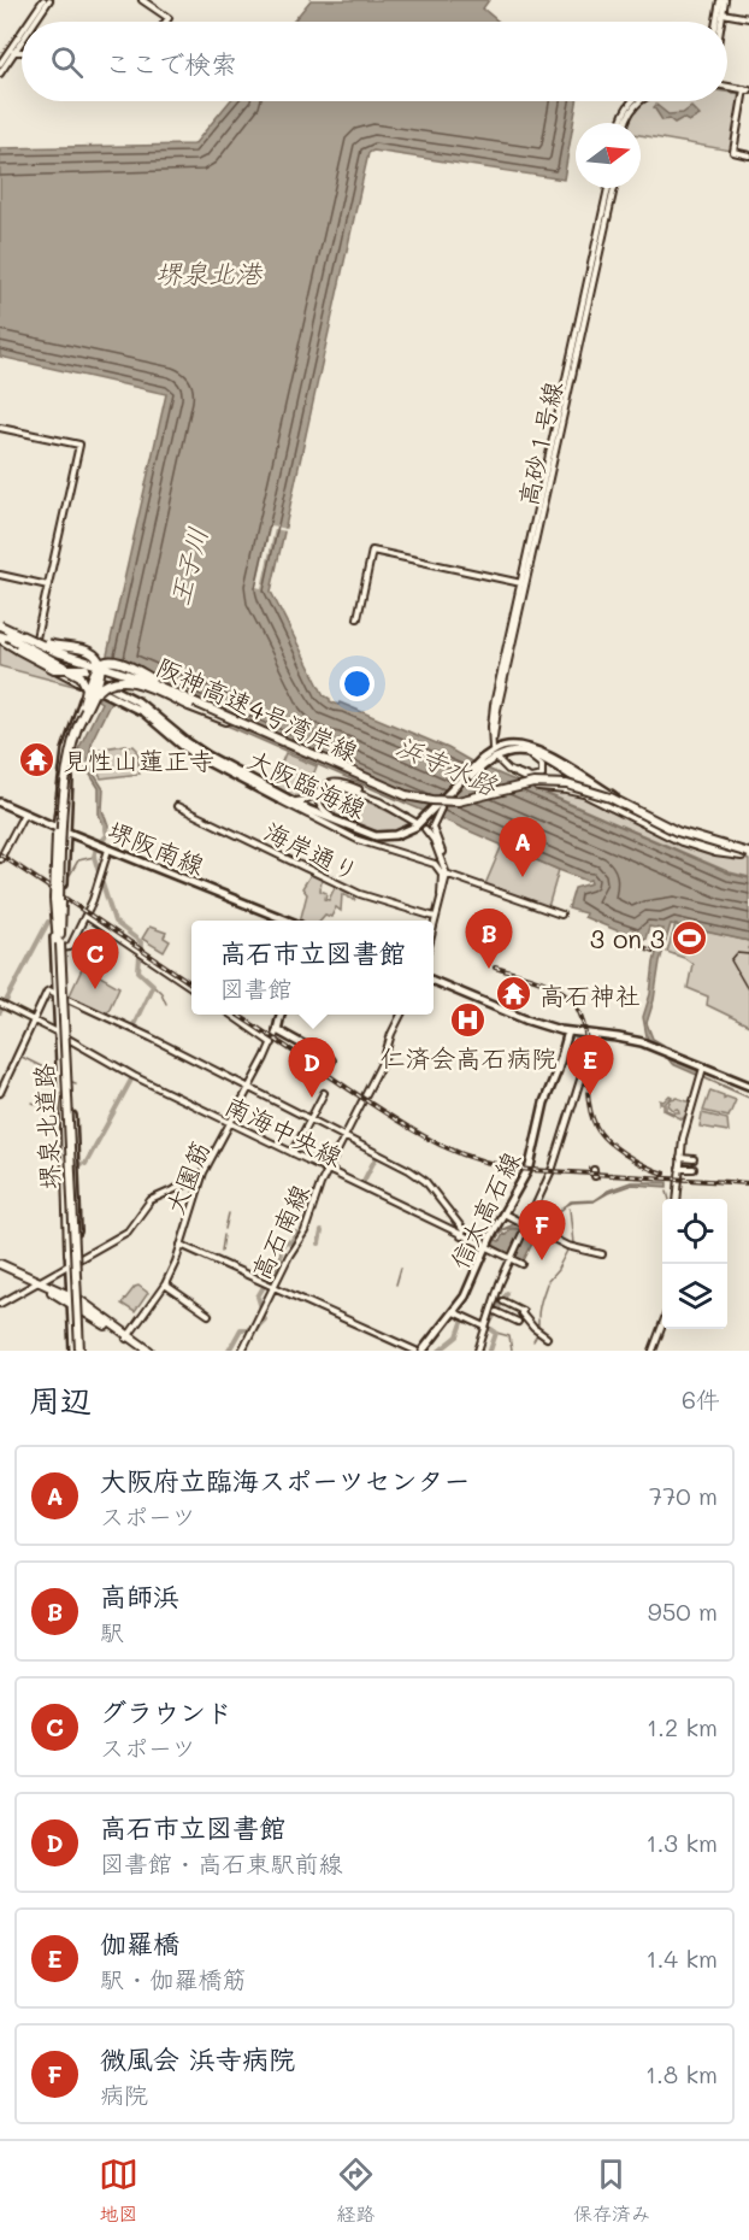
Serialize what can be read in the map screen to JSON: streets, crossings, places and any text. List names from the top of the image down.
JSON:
{
  "streets": {
    "highway": ["阪神高速4号湾岸線", "堺泉北道路"],
    "main road": ["大阪臨海線", "堺阪南線", "信太高石線"],
    "street": [
      "高砂１号線",
      "海岸通り",
      "南海中央線",
      "大園筋",
      "高石南線"
    ]
  },
  "crossings": [
    ["阪神高速4号湾岸線", "大阪臨海線"],
    ["南海中央線", "大園筋"],
    ["南海中央線", "信太高石線"],
    ["南海中央線", "高石南線"]
  ],
  "water": ["堺泉北港", "王子川", "浜寺水路"],
  "places": {
    "temple": ["見性山蓮正寺", "高石神社"],
    "sports": ["3 on 3"],
    "hospital": ["仁済会高石病院"]
  },
  "north": "right",
  "page": {
    "search": "ここで検索",
    "pins": [
      "A",
      "B",
      "C",
      "E",
      "D",
      "F"
    ],
    "popup": ["高石市立図書館", "図書館"],
    "heading": ["周辺", "6件"],
    "list": [
      {
        "mark": "A",
        "name": "大阪府立臨海スポーツセンター",
        "note": "スポーツ",
        "value": "770 m"
      },
      {
        "mark": "B",
        "name": "高師浜",
        "note": "駅",
        "value": "950 m"
      },
      {
        "mark": "C",
        "name": "グラウンド",
        "note": "スポーツ",
        "value": "1.2 km"
      },
      {
        "mark": "D",
        "name": "高石市立図書館",
        "note": "図書館 · 高石東駅前線",
        "value": "1.3 km"
      },
      {
        "mark": "E",
        "name": "伽羅橋",
        "note": "駅 · 伽羅橋筋",
        "value": "1.4 km"
      },
      {
        "mark": "F",
        "name": "微風会 浜寺病院",
        "note": "病院",
        "value": "1.8 km"
      }
    ],
    "nav": ["地図", "経路", "保存済み"]
  }
}
